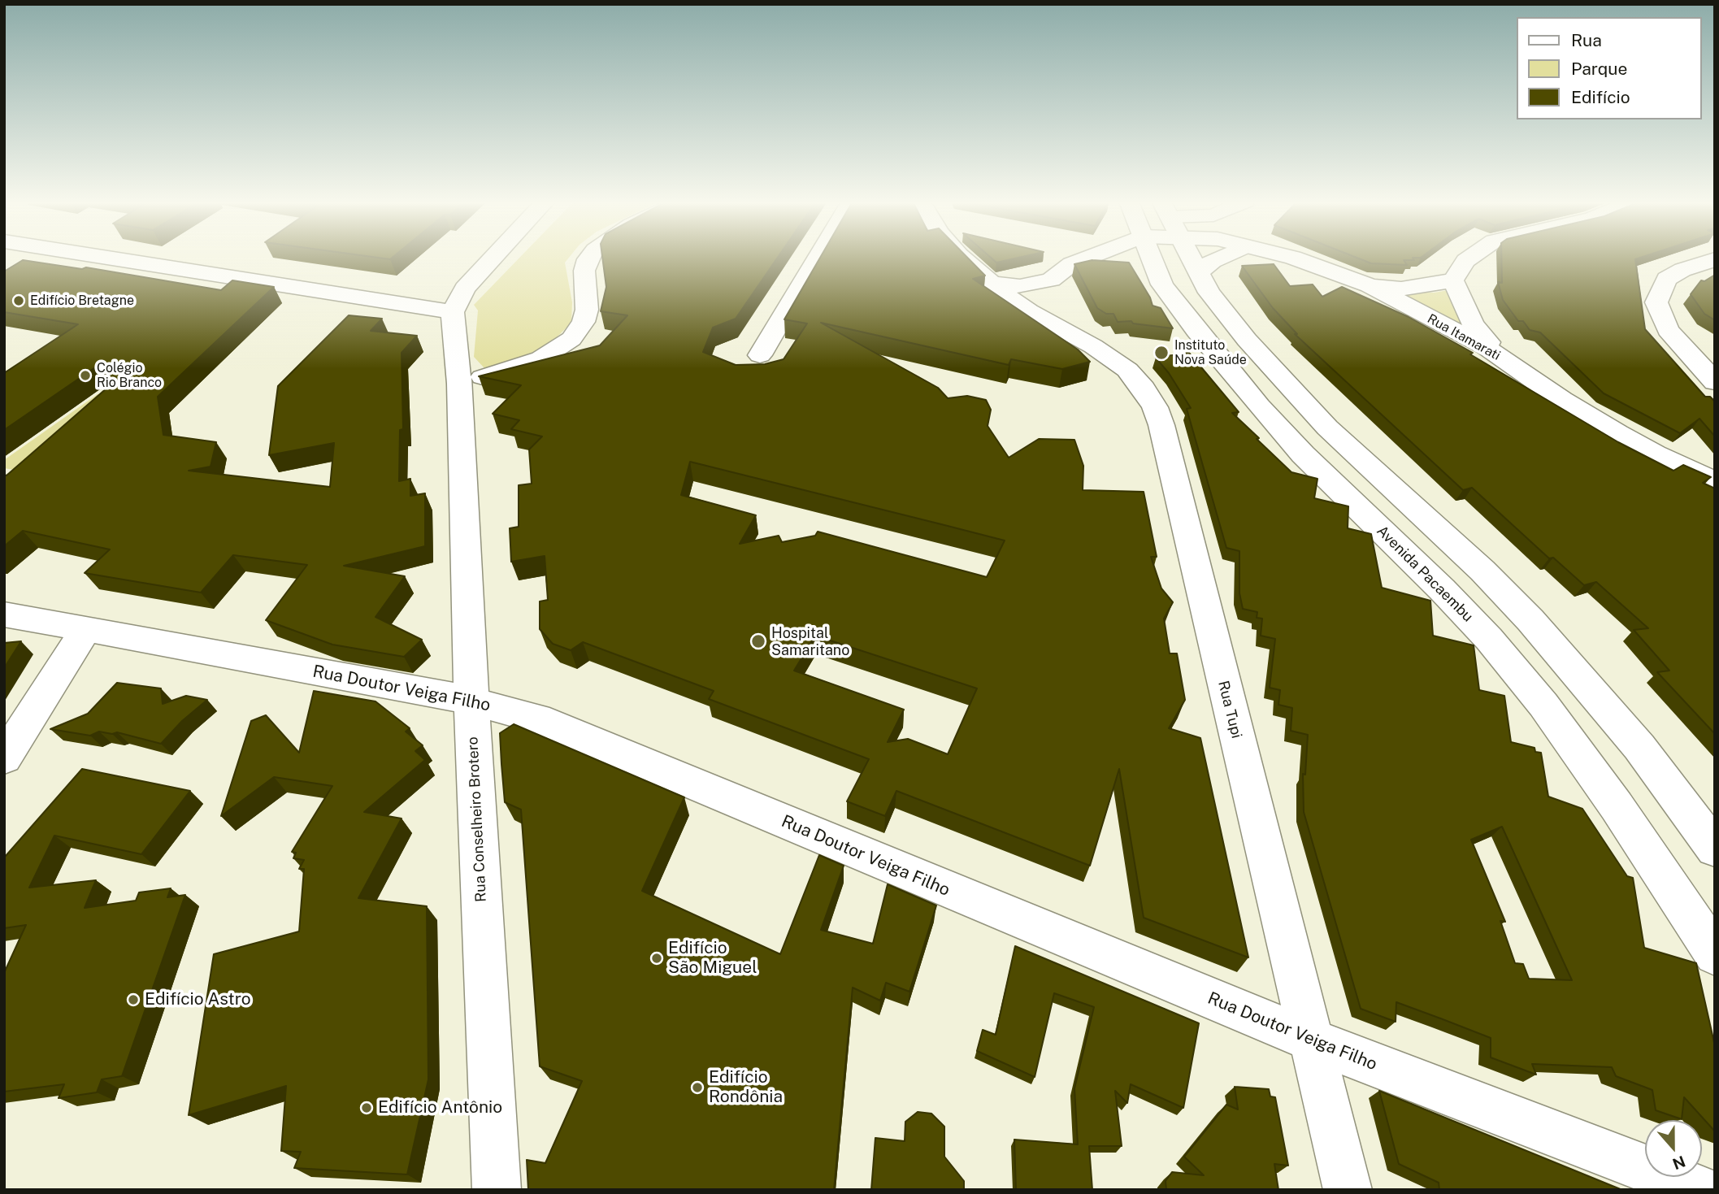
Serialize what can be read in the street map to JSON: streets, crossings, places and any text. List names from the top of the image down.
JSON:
{
  "streets": {
    "street": [
      "Rua Itamarati",
      "Avenida Pacaembu",
      "Rua Doutor Veiga Filho",
      "Rua Tupi",
      "Rua Conselheiro Brotero"
    ]
  },
  "crossings": [
    ["Rua Doutor Veiga Filho", "Rua Tupi"],
    ["Rua Doutor Veiga Filho", "Rua Conselheiro Brotero"]
  ],
  "places": [
    "Edifício Bretagne",
    "Instituto Nova Saúde",
    "Colégio Rio Branco",
    "Hospital Samaritano",
    "Edifício São Miguel",
    "Edifício Astro",
    "Edifício Rondônia",
    "Edifício Antônio"
  ],
  "legend": ["Rua", "Parque", "Edifício"],
  "north": "bottom"
}
